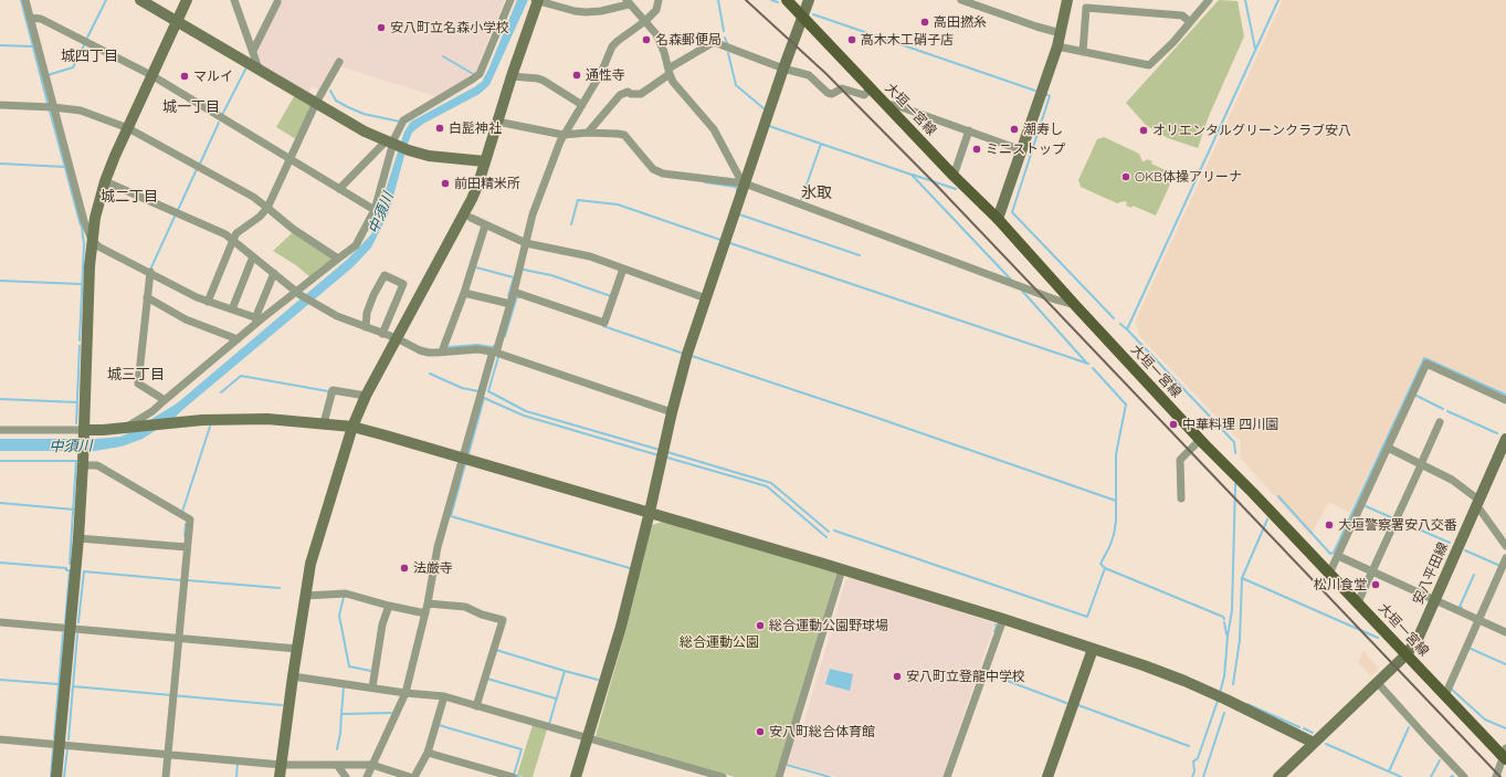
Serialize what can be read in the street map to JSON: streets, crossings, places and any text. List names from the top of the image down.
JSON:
{
  "streets": {
    "main road": ["大垣一宮線"],
    "street": ["安八平田線"]
  },
  "crossings": [
    ["大垣一宮線", "安八平田線"]
  ],
  "districts": [
    "城四丁目",
    "城一丁目",
    "氷取",
    "城二丁目",
    "城三丁目"
  ],
  "water": ["中須川"],
  "parks": ["総合運動公園"],
  "places": [
    "高田撚糸",
    "安八町立名森小学校",
    "名森郵便局",
    "高木木工硝子店",
    "通性寺",
    "マルイ",
    "白髭神社",
    "潮寿し",
    "オリエンタルグリーンクラブ安八",
    "ミニストップ",
    "OKB体操アリーナ",
    "前田精米所",
    "中華料理 四川園",
    "大垣警察署安八交番",
    "法厳寺",
    "松川食堂",
    "総合運動公園野球場",
    "安八町立登龍中学校",
    "安八町総合体育館"
  ]
}
